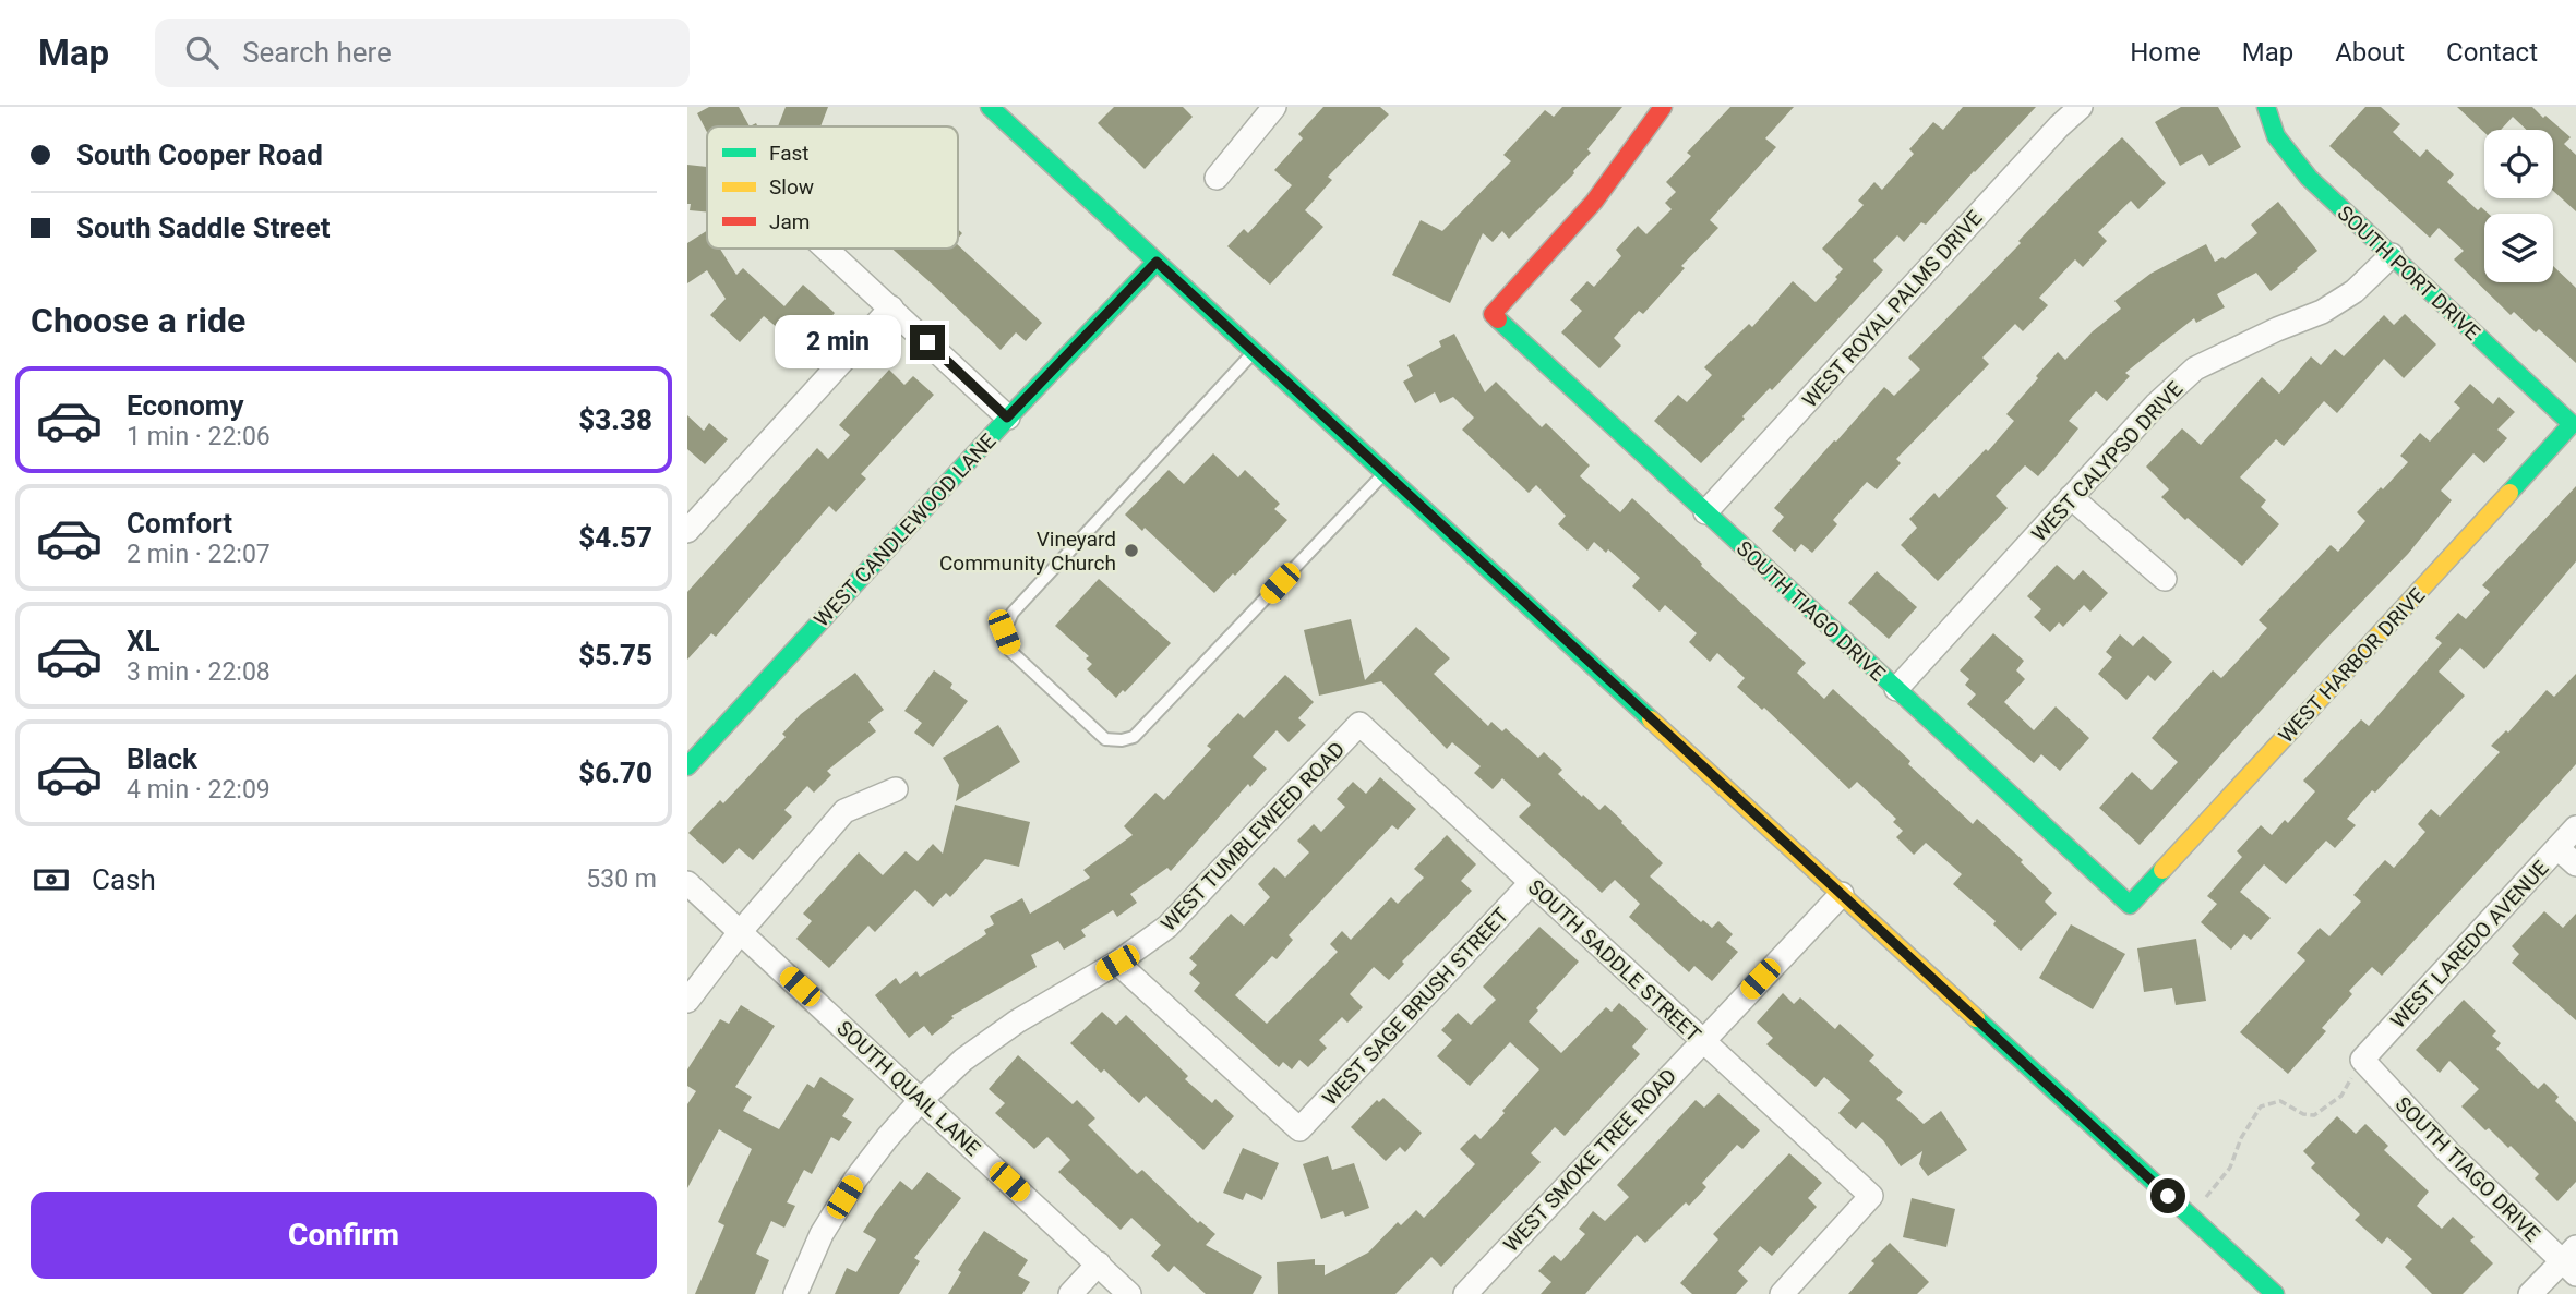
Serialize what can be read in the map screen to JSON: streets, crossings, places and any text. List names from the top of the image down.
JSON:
{
  "streets": {
    "street": [
      "SOUTH PORT DRIVE",
      "WEST ROYAL PALMS DRIVE",
      "WEST CALYPSO DRIVE",
      "WEST CANDLEWOOD LANE",
      "SOUTH TIAGO DRIVE",
      "WEST HARBOR DRIVE",
      "WEST TUMBLEWEED ROAD",
      "WEST LAREDO AVENUE",
      "SOUTH SADDLE STREET",
      "WEST SAGE BRUSH STREET",
      "SOUTH QUAIL LANE",
      "WEST SMOKE TREE ROAD"
    ]
  },
  "crossings": [
    ["SOUTH PORT DRIVE", "WEST CALYPSO DRIVE"],
    ["SOUTH PORT DRIVE", "WEST HARBOR DRIVE"],
    ["WEST ROYAL PALMS DRIVE", "SOUTH TIAGO DRIVE"],
    ["WEST CALYPSO DRIVE", "SOUTH TIAGO DRIVE"],
    ["SOUTH TIAGO DRIVE", "WEST HARBOR DRIVE"],
    ["SOUTH TIAGO DRIVE", "WEST LAREDO AVENUE"],
    ["WEST TUMBLEWEED ROAD", "SOUTH SADDLE STREET"],
    ["WEST TUMBLEWEED ROAD", "WEST SAGE BRUSH STREET"],
    ["WEST TUMBLEWEED ROAD", "SOUTH QUAIL LANE"],
    ["SOUTH SADDLE STREET", "WEST SAGE BRUSH STREET"],
    ["SOUTH SADDLE STREET", "WEST SMOKE TREE ROAD"]
  ],
  "places": ["Vineyard Community Church"],
  "legend": ["Fast", "Slow", "Jam"],
  "page": {
    "header": "Map",
    "search": "Search here",
    "nav": [
      "Home",
      "Map",
      "About",
      "Contact"
    ],
    "banner": ["South Cooper Road", "South Saddle Street"],
    "heading": "Choose a ride",
    "bubble": "2 min",
    "list": [
      {
        "name": "Economy",
        "note": "1 min · 22:06",
        "value": "$3.38"
      },
      {
        "name": "Comfort",
        "note": "2 min · 22:07",
        "value": "$4.57"
      },
      {
        "name": "XL",
        "note": "3 min · 22:08",
        "value": "$5.75"
      },
      {
        "name": "Black",
        "note": "4 min · 22:09",
        "value": "$6.70"
      }
    ],
    "pay": ["Cash", "530 m"],
    "buttons": "Confirm"
  }
}
